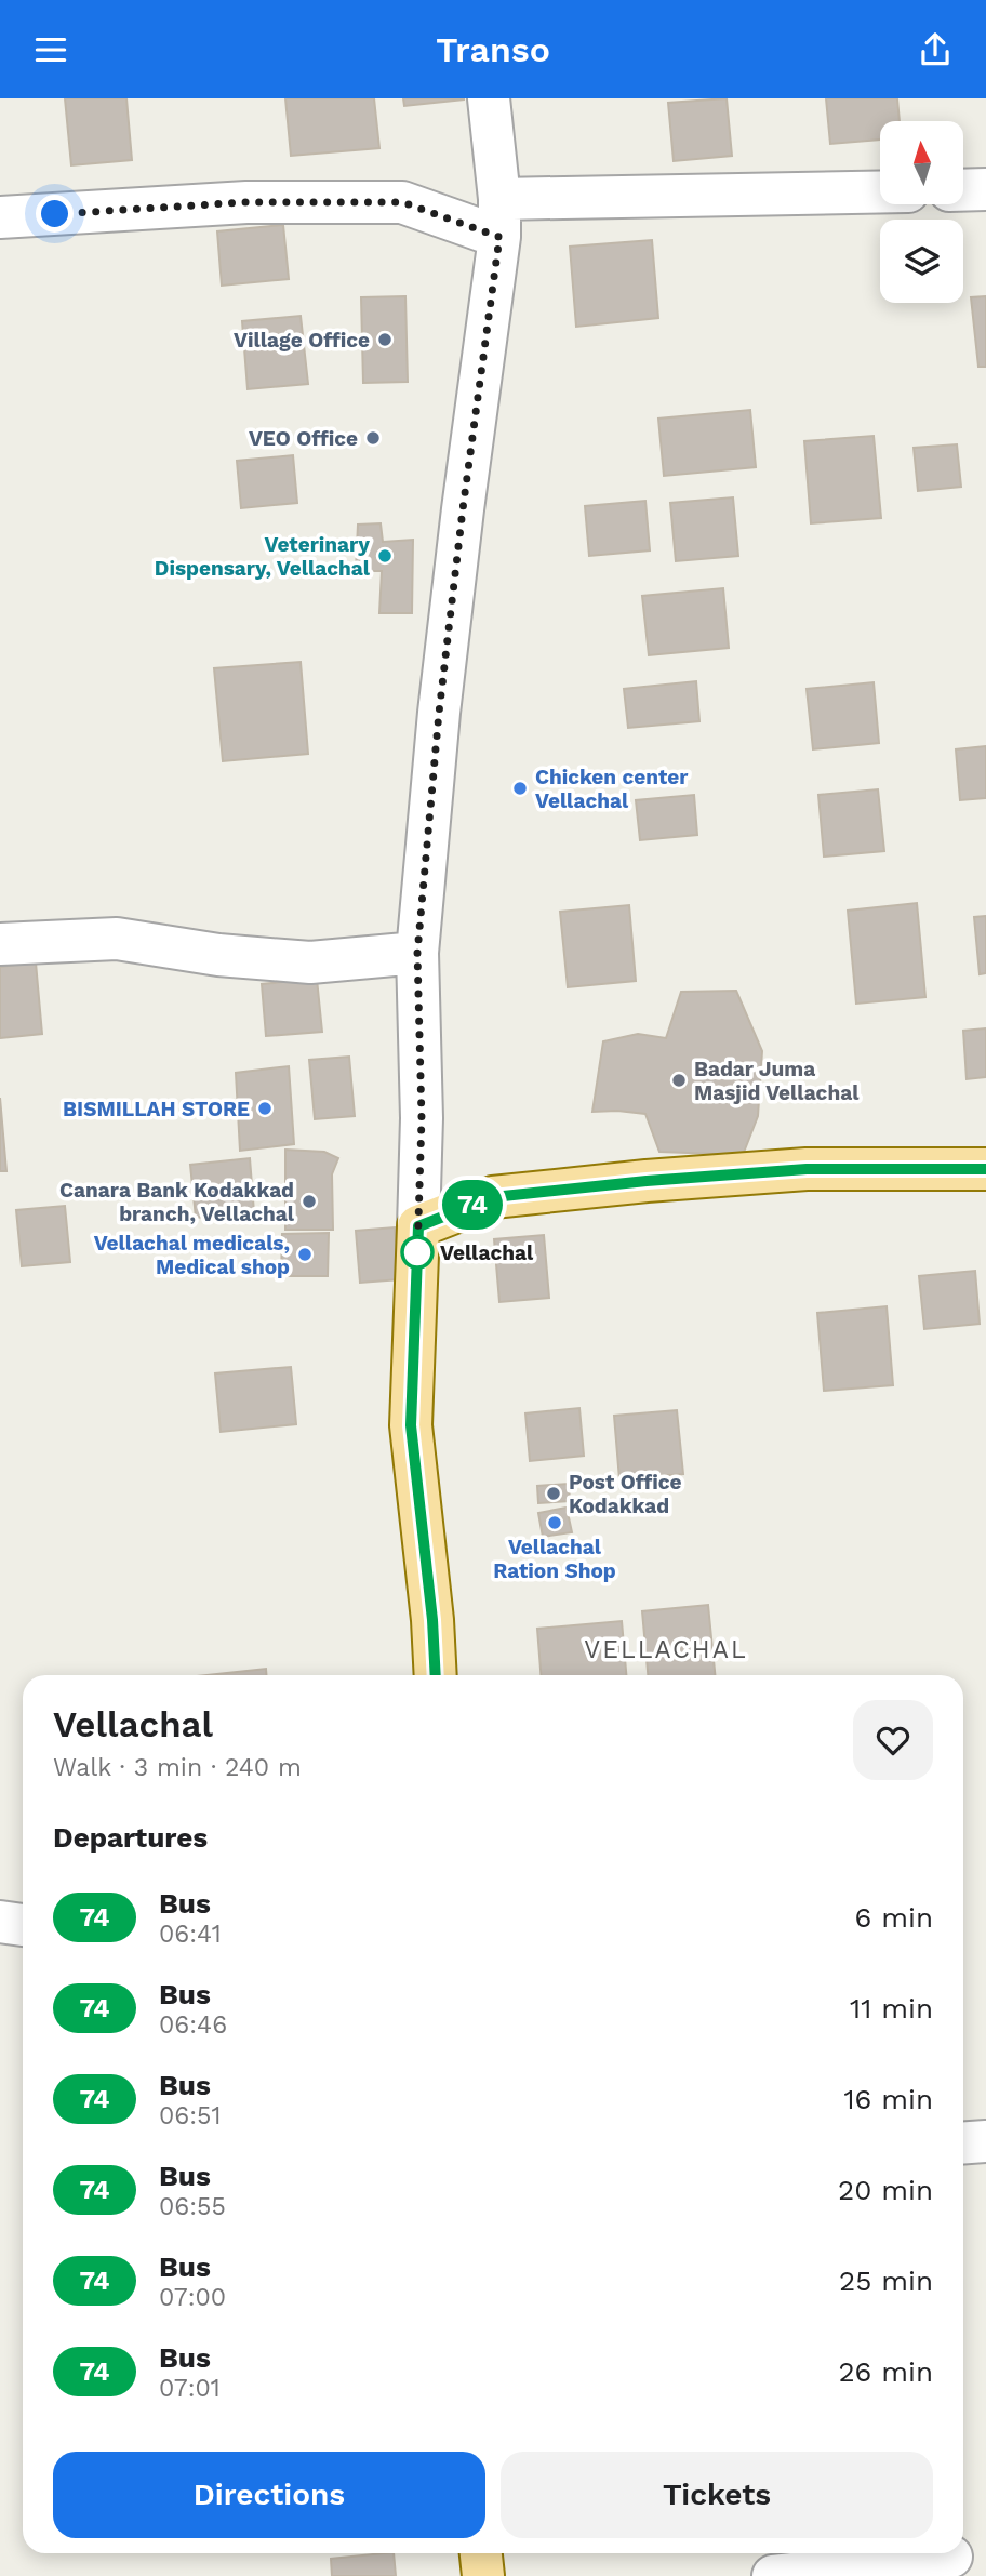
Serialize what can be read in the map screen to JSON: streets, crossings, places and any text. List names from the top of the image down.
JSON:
{
  "districts": ["VELLACHAL"],
  "places": [
    "Village Office",
    "VEO Office",
    "Veterinary Dispensary, Vellachal",
    "Chicken center Vellachal",
    "Badar Juma Masjid Vellachal",
    "BISMILLAH STORE",
    "Canara Bank Kodakkad branch, Vellachal",
    "Vellachal",
    "Vellachal medicals, Medical shop",
    "Post Office Kodakkad",
    "Vellachal Ration Shop"
  ],
  "lines": ["bus line 74"],
  "north": "top",
  "page": {
    "header": "Transo",
    "on_map": "74",
    "heading": [
      ["Vellachal", "Walk · 3 min · 240 m"],
      "Departures"
    ],
    "list": [
      {
        "mark": "74",
        "name": "Bus",
        "note": "06:41",
        "value": "6 min"
      },
      {
        "mark": "74",
        "name": "Bus",
        "note": "06:46",
        "value": "11 min"
      },
      {
        "mark": "74",
        "name": "Bus",
        "note": "06:51",
        "value": "16 min"
      },
      {
        "mark": "74",
        "name": "Bus",
        "note": "06:55",
        "value": "20 min"
      },
      {
        "mark": "74",
        "name": "Bus",
        "note": "07:00",
        "value": "25 min"
      },
      {
        "mark": "74",
        "name": "Bus",
        "note": "07:01",
        "value": "26 min"
      }
    ],
    "buttons": ["Directions", "Tickets"]
  }
}
